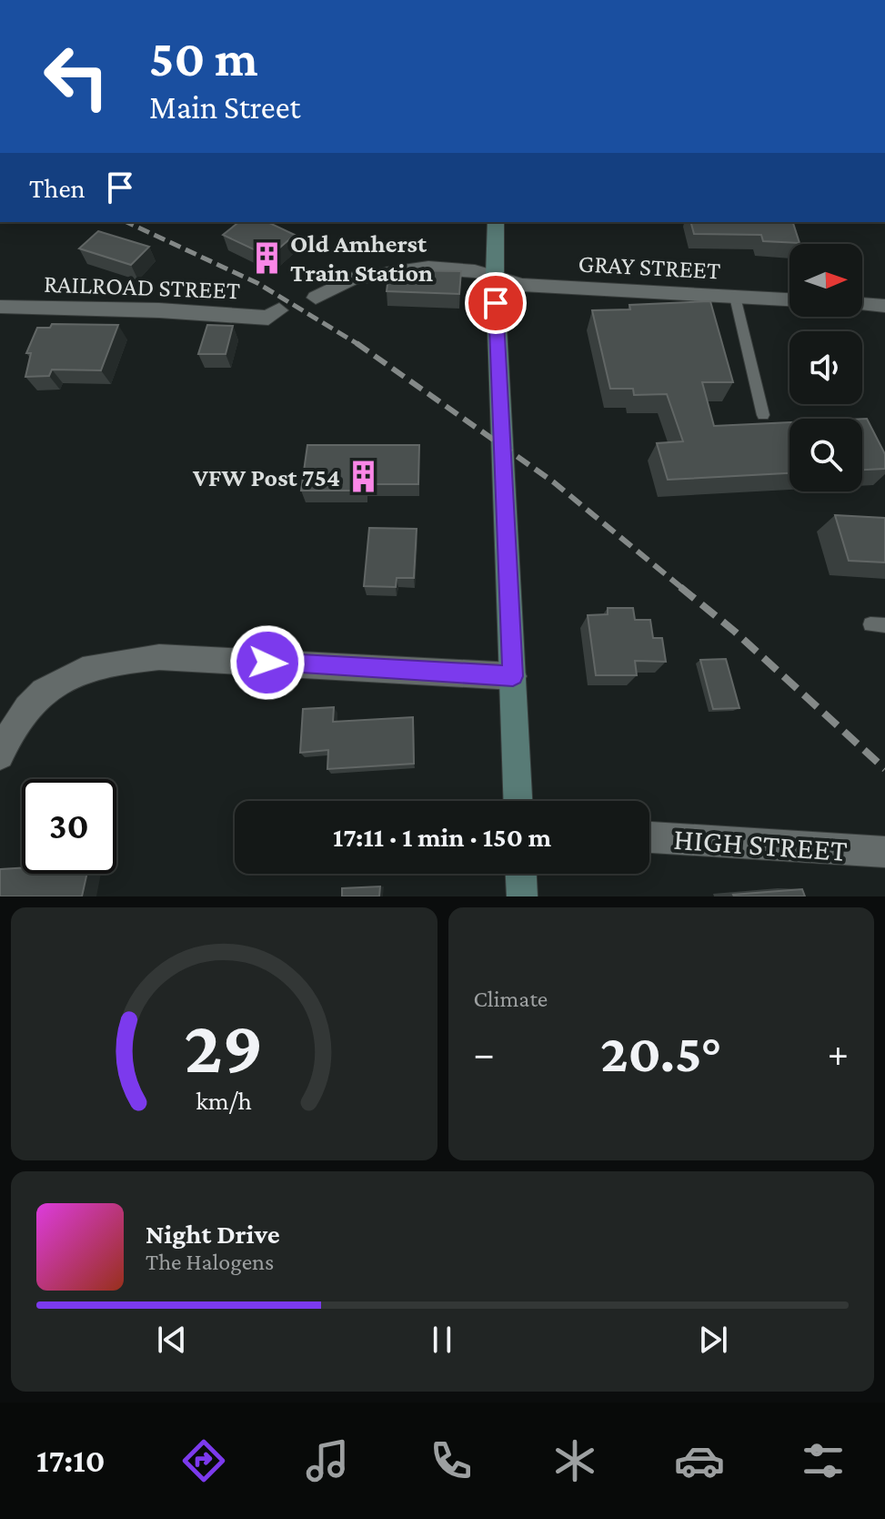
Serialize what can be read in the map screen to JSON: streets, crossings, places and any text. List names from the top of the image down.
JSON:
{
  "streets": {
    "street": ["GRAY STREET", "RAILROAD STREET", "HIGH STREET"]
  },
  "places": {
    "building": ["Old Amherst Train Station", "VFW Post 754"]
  },
  "north": "right",
  "page": {
    "turn": ["50 m", "Main Street"],
    "then": "Then",
    "limit": "30",
    "trip": "17:11 · 1 min · 150 m",
    "tile": "Climate",
    "heat": ["−", "20.5°", "+"],
    "song": ["Night Drive", "The Halogens"],
    "tabs": "17:10",
    "gauge": ["29", "km/h"]
  }
}
